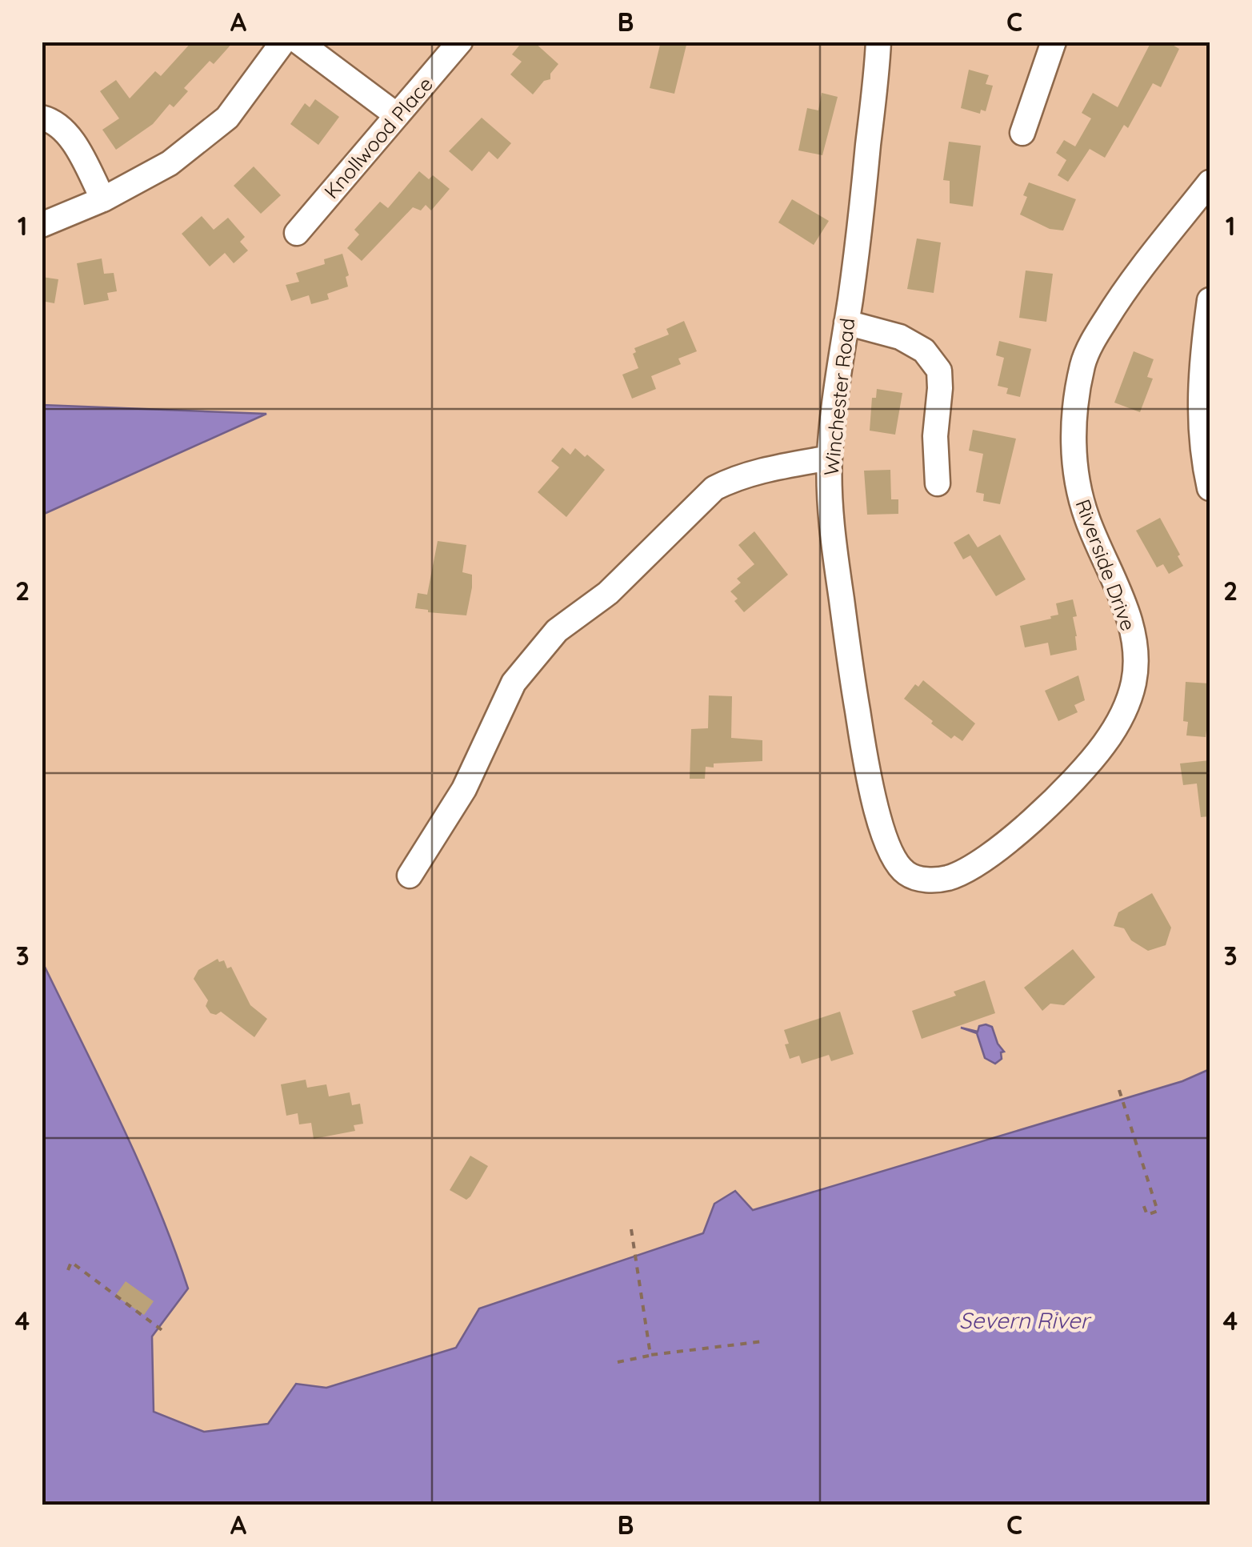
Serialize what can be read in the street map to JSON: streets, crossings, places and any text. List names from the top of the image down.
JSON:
{
  "streets": {
    "street": ["Knollwood Place", "Winchester Road", "Riverside Drive"]
  },
  "crossings": [
    ["Winchester Road", "Riverside Drive"]
  ],
  "water": ["Severn River"],
  "grid": {
    "columns": ["A", "B", "C"],
    "rows": [
      "1",
      "2",
      "3",
      "4"
    ]
  }
}
